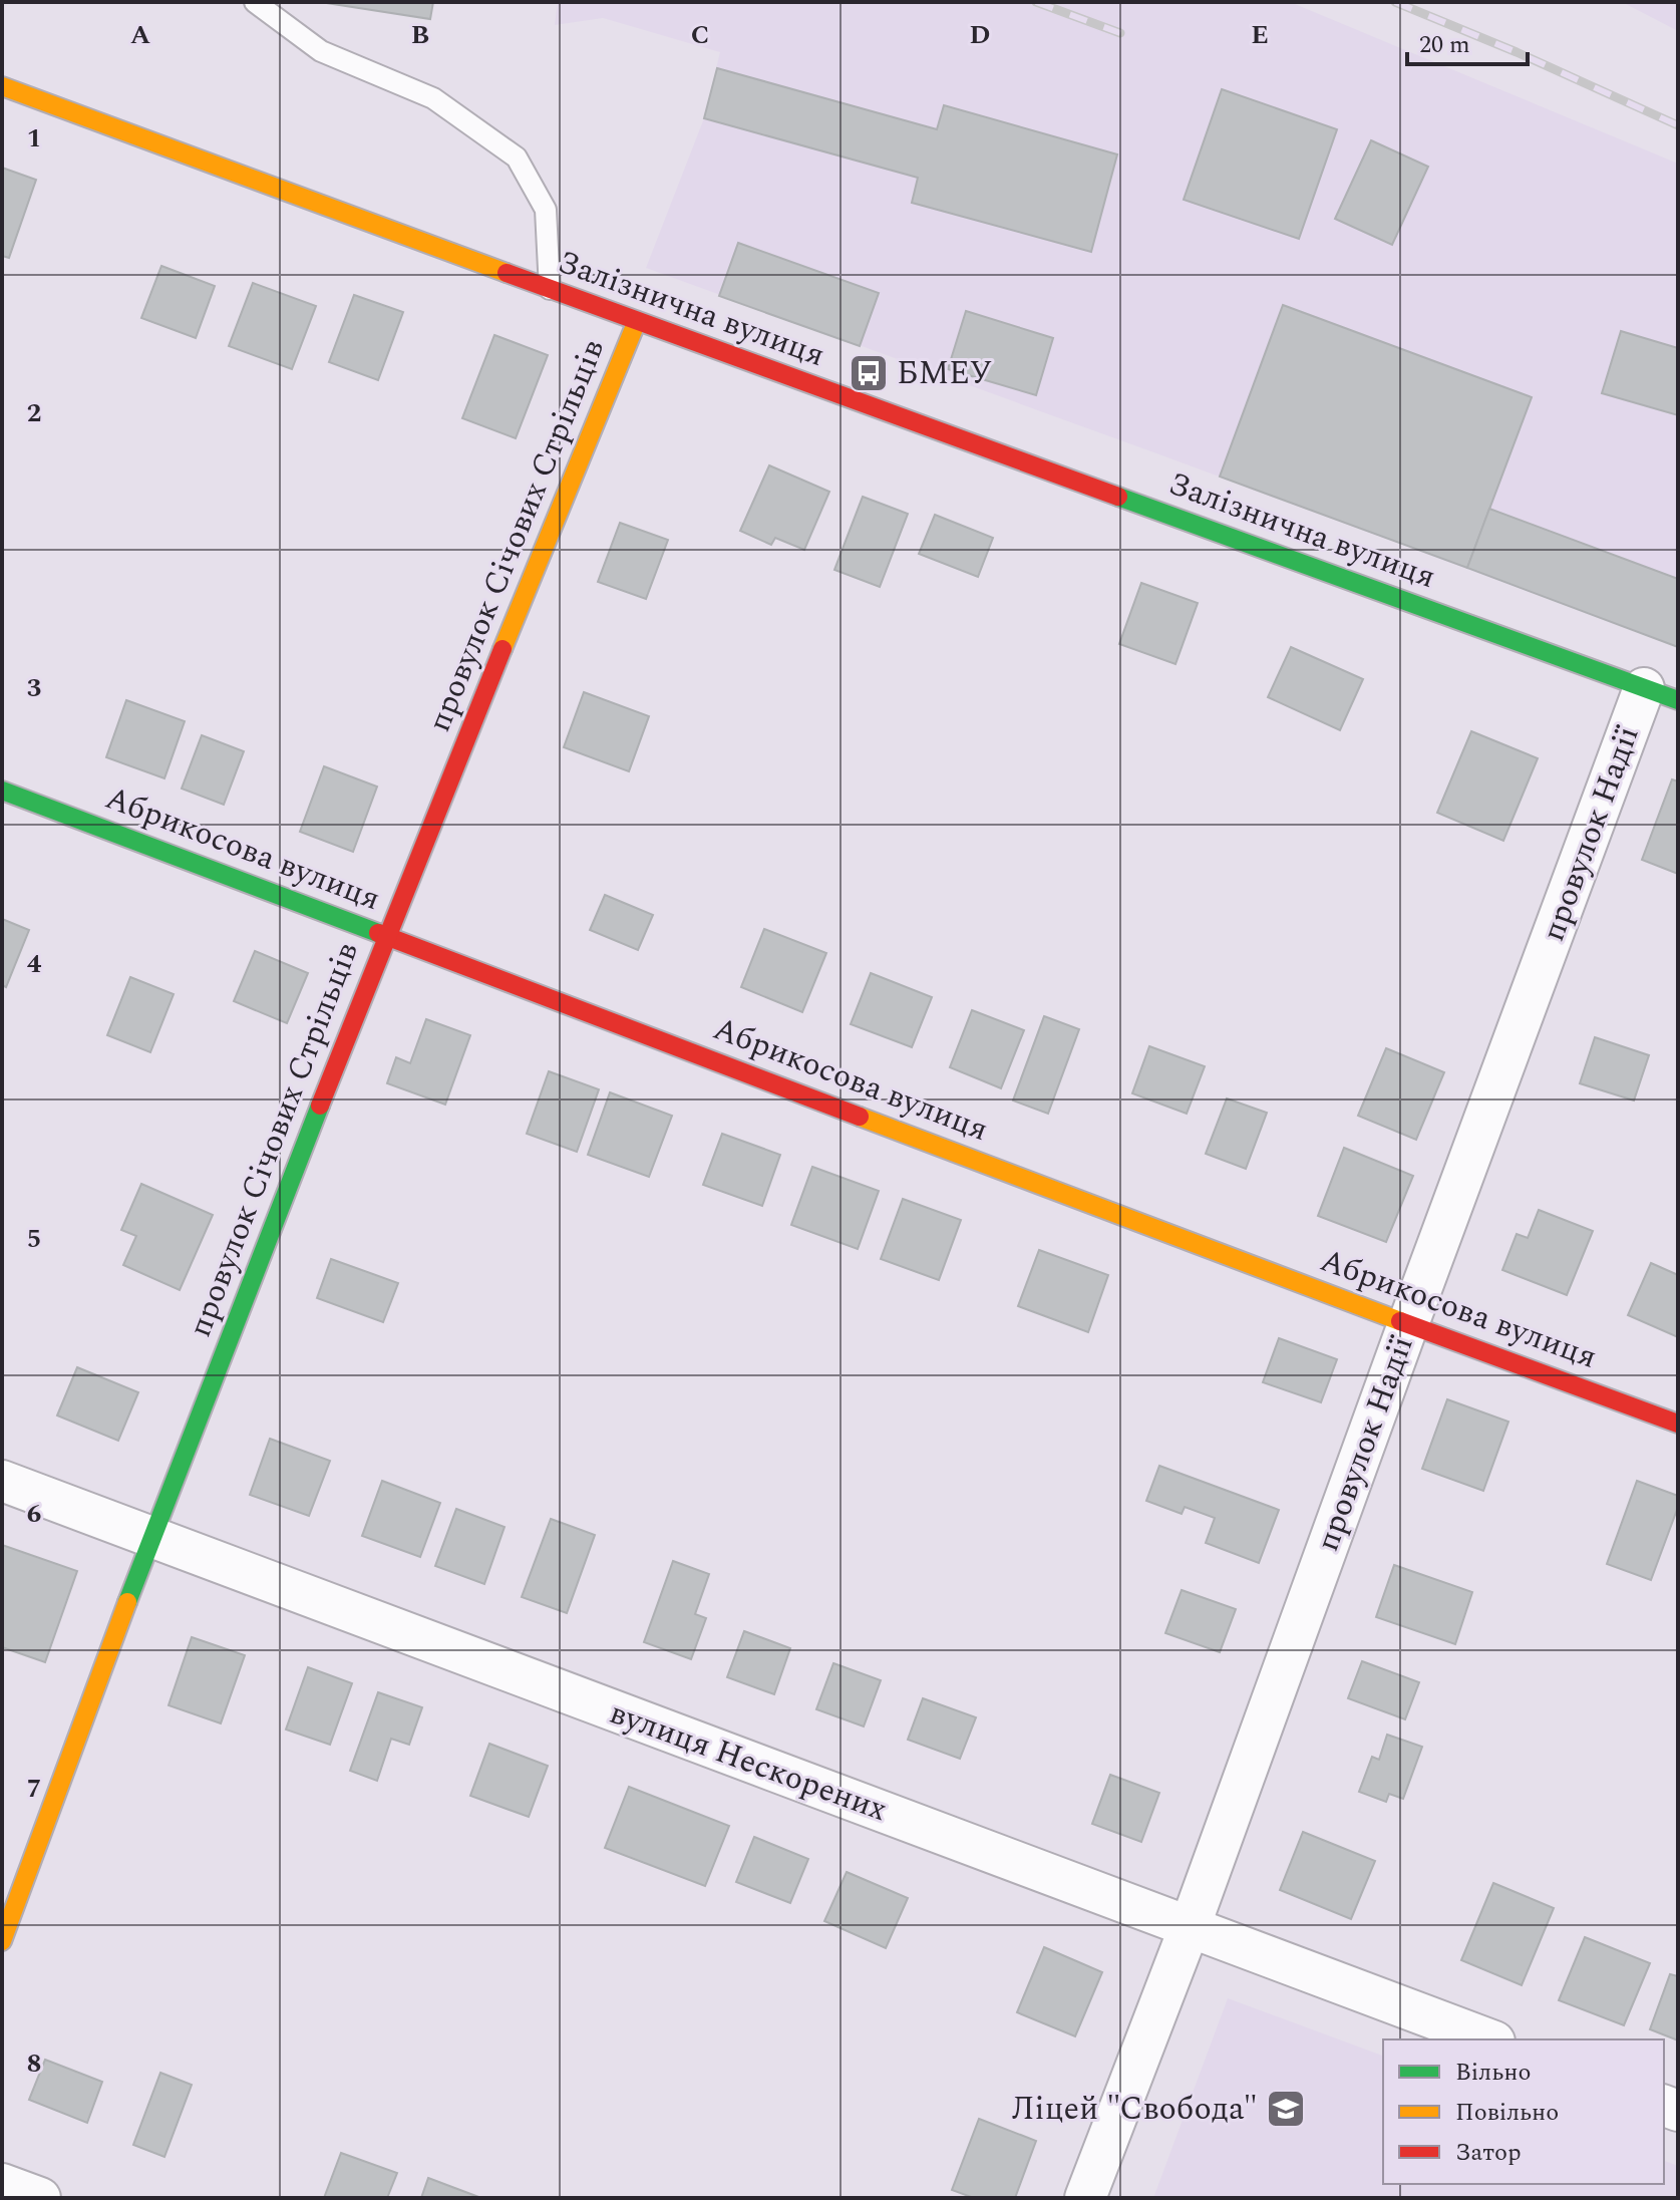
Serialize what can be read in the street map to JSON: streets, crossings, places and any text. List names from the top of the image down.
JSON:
{
  "streets": {
    "street": [
      "Залізнична вулиця",
      "провулок Січових Стрільців",
      "провулок Надії",
      "Абрикосова вулиця",
      "вулиця Нескорених"
    ]
  },
  "crossings": [
    ["Залізнична вулиця", "провулок Січових Стрільців"],
    ["Залізнична вулиця", "провулок Надії"],
    ["провулок Січових Стрільців", "Абрикосова вулиця"],
    ["провулок Січових Стрільців", "вулиця Нескорених"],
    ["провулок Надії", "Абрикосова вулиця"],
    ["провулок Надії", "вулиця Нескорених"]
  ],
  "places": {
    "bus stop": ["БМЕУ"],
    "school or university": ["Ліцей \"Свобода\""]
  },
  "legend": ["Вільно", "Повільно", "Затор"],
  "scale_bar": "20 m",
  "grid": {
    "columns": [
      "A",
      "B",
      "C",
      "D",
      "E"
    ],
    "rows": [
      "1",
      "2",
      "3",
      "4",
      "5",
      "6",
      "7",
      "8"
    ]
  }
}
